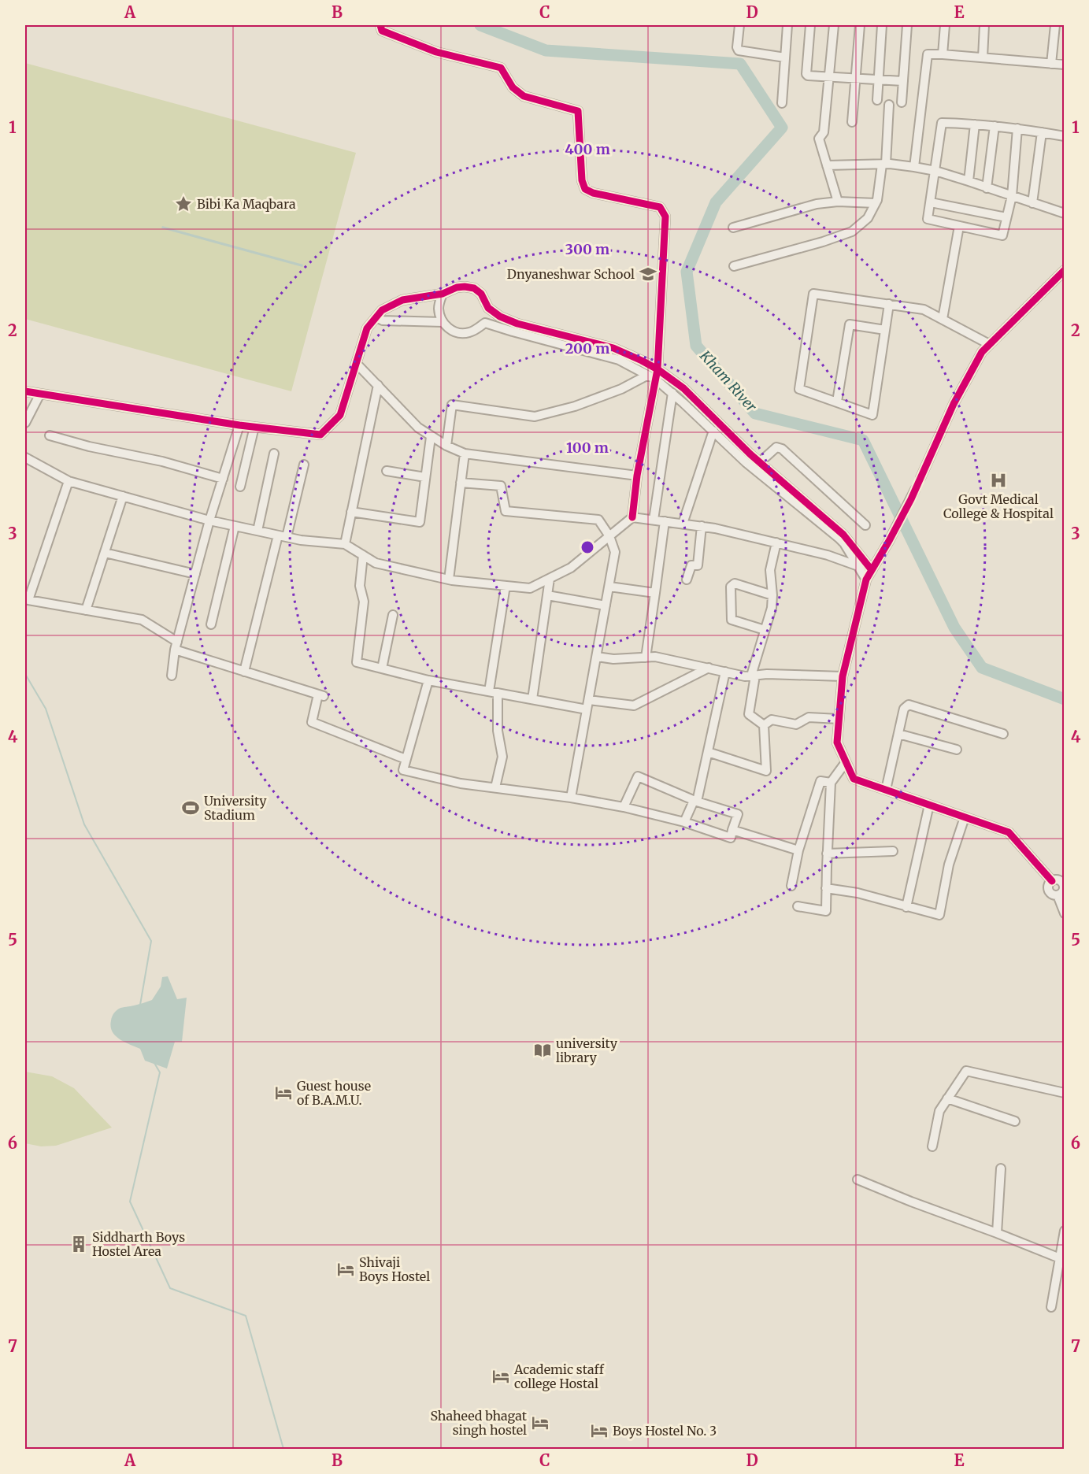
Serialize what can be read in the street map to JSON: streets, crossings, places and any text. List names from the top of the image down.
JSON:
{
  "water": ["Kham River"],
  "places": {
    "place": ["Bibi Ka Maqbara"],
    "school or university": ["Dnyaneshwar School"],
    "hospital": ["Govt Medical College & Hospital"],
    "sports": ["University Stadium"],
    "library": ["university library"],
    "hotel": [
      "Guest house of B.A.M.U.",
      "Shivaji Boys Hostel",
      "Academic staff college Hostal",
      "Shaheed bhagat singh hostel",
      "Boys Hostel No. 3"
    ],
    "building": ["Siddharth Boys Hostel Area"]
  },
  "grid": {
    "columns": [
      "A",
      "B",
      "C",
      "D",
      "E"
    ],
    "rows": [
      "1",
      "2",
      "3",
      "4",
      "5",
      "6",
      "7"
    ]
  },
  "rings": [
    "400 m",
    "300 m",
    "200 m",
    "100 m"
  ]
}
